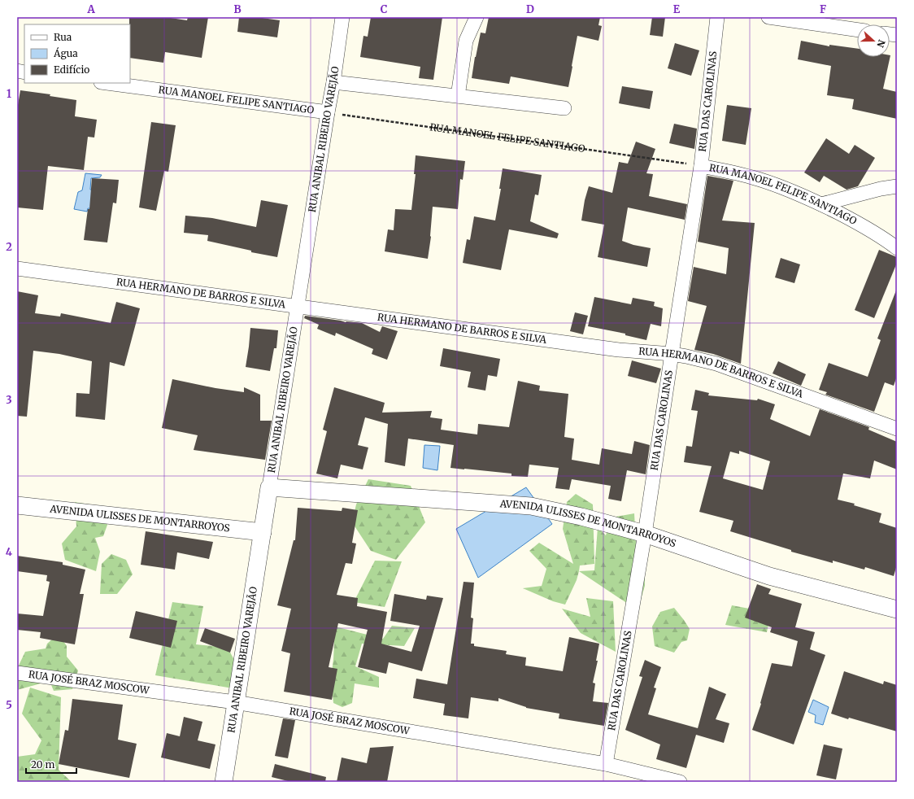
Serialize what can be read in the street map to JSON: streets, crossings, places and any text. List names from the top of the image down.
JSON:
{
  "streets": {
    "street": [
      "RUA MANOEL FELIPE SANTIAGO",
      "RUA DAS CAROLINAS",
      "RUA ANIBAL RIBEIRO VAREJÃO",
      "RUA HERMANO DE BARROS E SILVA",
      "AVENIDA ULISSES DE MONTARROYOS",
      "RUA JOSÉ BRAZ MOSCOW"
    ]
  },
  "crossings": [
    ["RUA MANOEL FELIPE SANTIAGO", "RUA DAS CAROLINAS"],
    ["RUA MANOEL FELIPE SANTIAGO", "RUA ANIBAL RIBEIRO VAREJÃO"],
    ["RUA DAS CAROLINAS", "RUA HERMANO DE BARROS E SILVA"],
    ["RUA DAS CAROLINAS", "AVENIDA ULISSES DE MONTARROYOS"],
    ["RUA DAS CAROLINAS", "RUA JOSÉ BRAZ MOSCOW"],
    ["RUA ANIBAL RIBEIRO VAREJÃO", "RUA HERMANO DE BARROS E SILVA"],
    ["RUA ANIBAL RIBEIRO VAREJÃO", "AVENIDA ULISSES DE MONTARROYOS"],
    ["RUA ANIBAL RIBEIRO VAREJÃO", "RUA JOSÉ BRAZ MOSCOW"]
  ],
  "legend": ["Rua", "Água", "Edifício"],
  "scale_bar": "20 m",
  "north": "right",
  "grid": {
    "columns": [
      "A",
      "B",
      "C",
      "D",
      "E",
      "F"
    ],
    "rows": [
      "1",
      "2",
      "3",
      "4",
      "5"
    ]
  }
}
